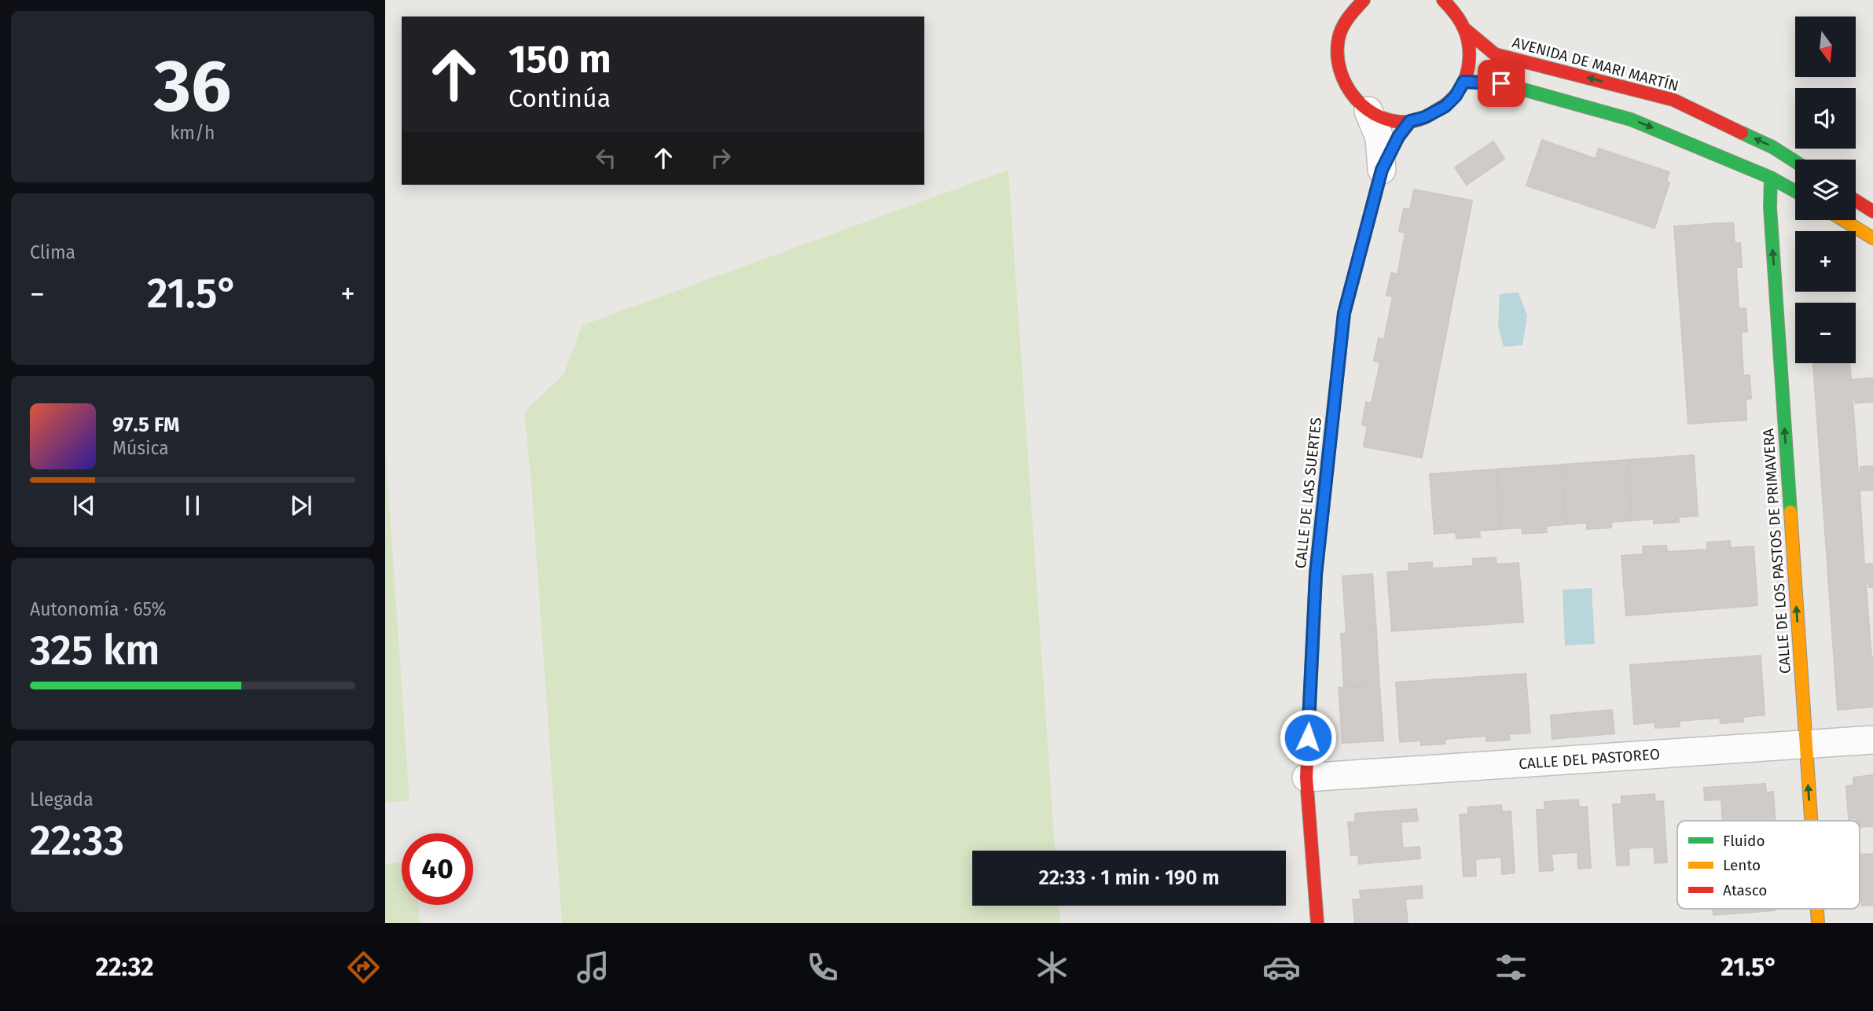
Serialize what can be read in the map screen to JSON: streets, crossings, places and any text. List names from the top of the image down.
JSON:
{
  "streets": {
    "street": [
      "AVENIDA DE MARI MARTÍN",
      "CALLE DE LAS SUERTES",
      "CALLE DE LOS PASTOS DE PRIMAVERA",
      "CALLE DEL PASTOREO"
    ]
  },
  "crossings": [
    ["CALLE DE LAS SUERTES", "CALLE DEL PASTOREO"],
    ["CALLE DE LOS PASTOS DE PRIMAVERA", "CALLE DEL PASTOREO"]
  ],
  "one_way": ["CALLE DE LOS PASTOS DE PRIMAVERA"],
  "legend": ["Fluido", "Lento", "Atasco"],
  "north": "bottom",
  "page": {
    "tile": [
      ["36", "km/h"],
      "Clima",
      ["Autonomía · 65%", "325 km"],
      ["Llegada", "22:33"]
    ],
    "map_buttons": ["+", "−"],
    "turn": ["150 m", "Continúa"],
    "heat": ["−", "21.5°", "+"],
    "song": ["97.5 FM", "Música"],
    "limit": "40",
    "trip": "22:33 · 1 min · 190 m",
    "tabs": ["22:32", "21.5°"]
  }
}
